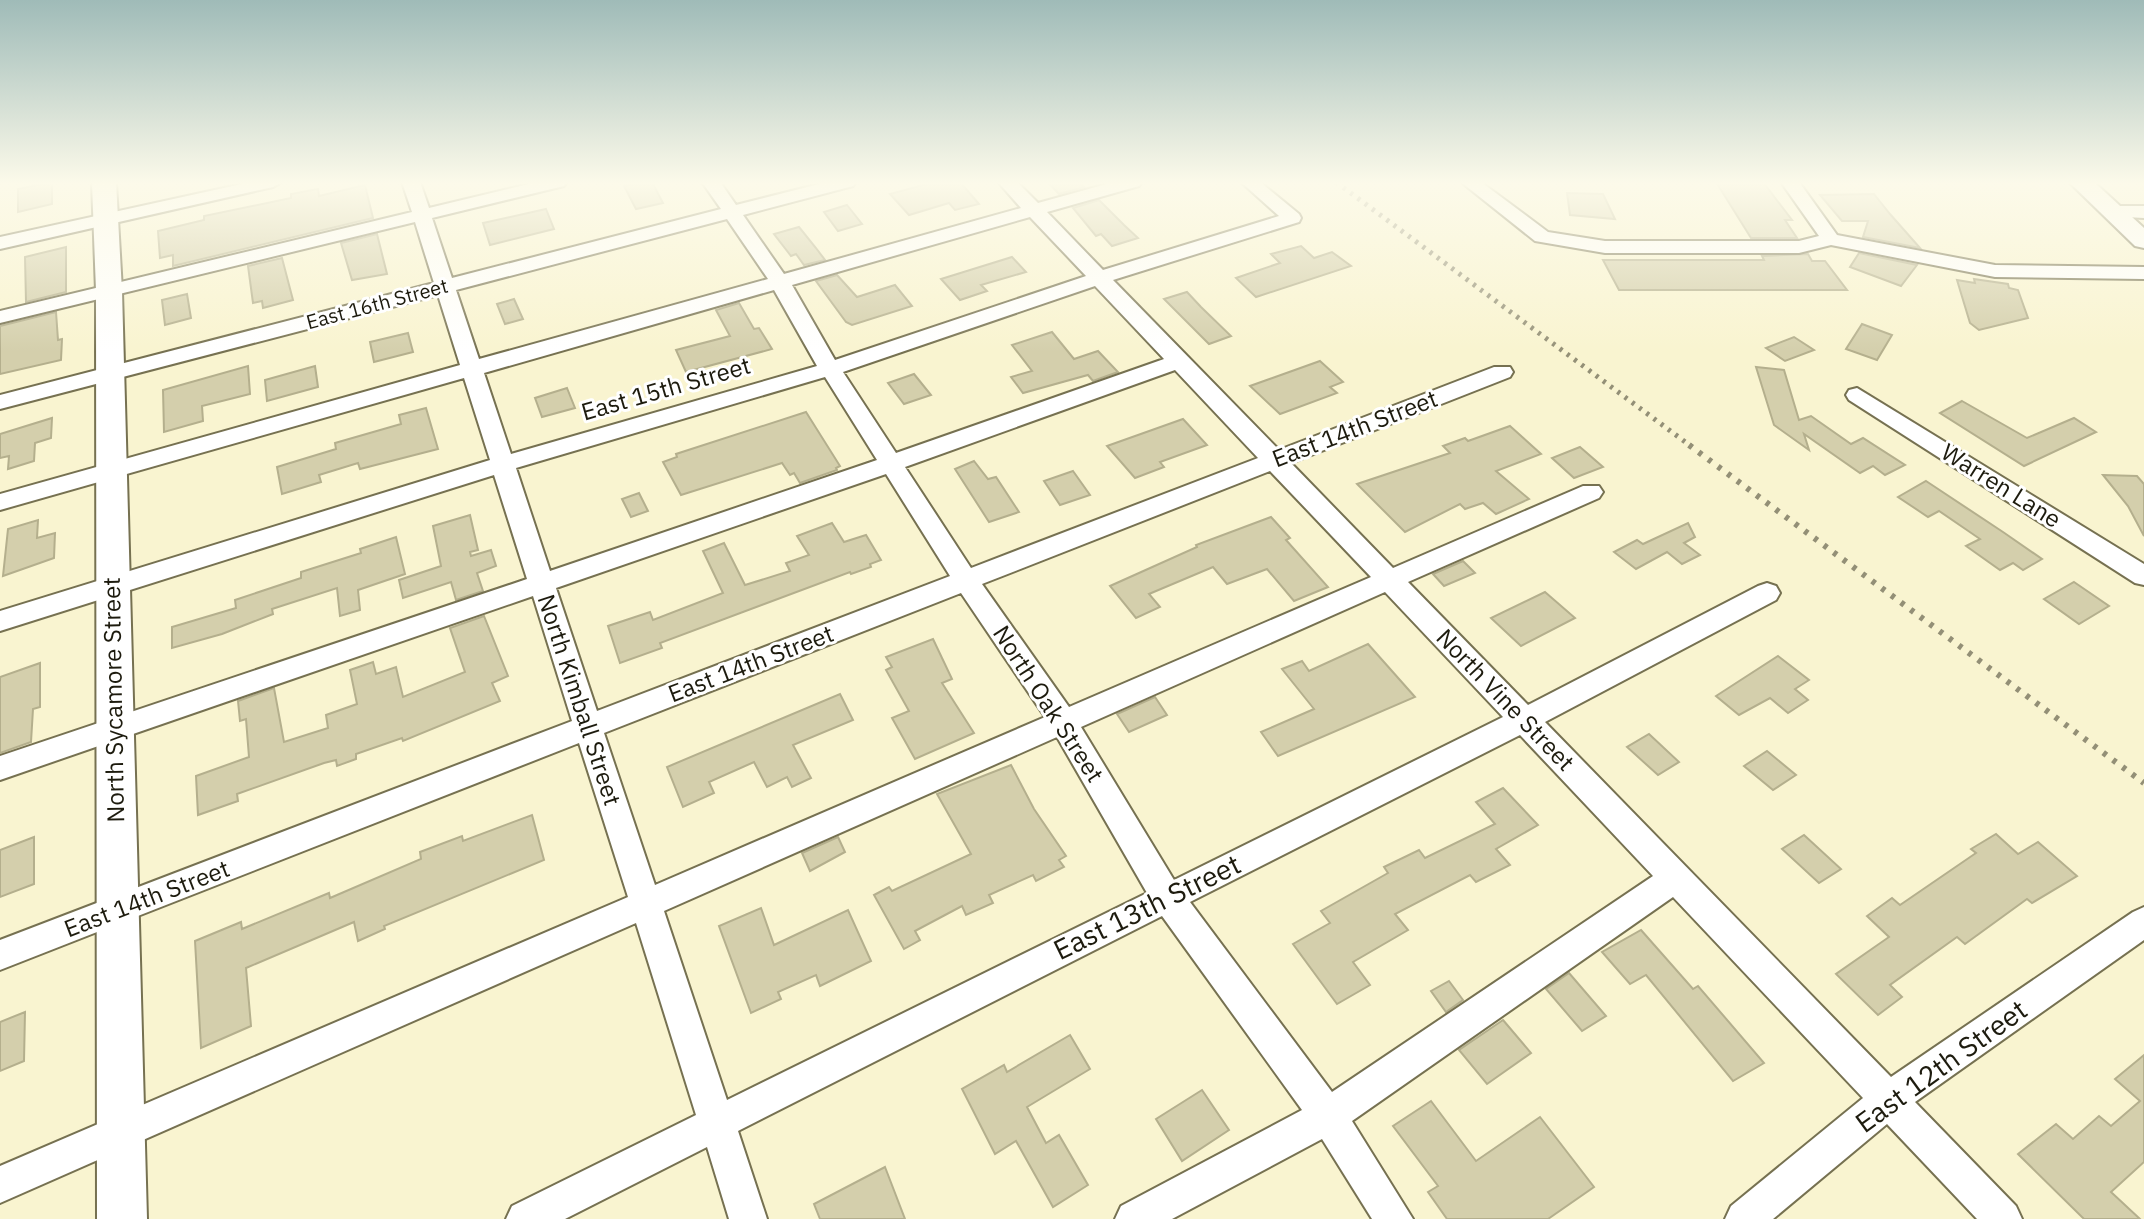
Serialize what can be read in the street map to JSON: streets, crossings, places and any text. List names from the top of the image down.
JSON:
{
  "streets": {
    "main road": ["North Sycamore Street"],
    "street": [
      "East 16th Street",
      "East 15th Street",
      "East 14th Street",
      "Warren Lane",
      "North Kimball Street",
      "North Vine Street",
      "North Oak Street",
      "East 13th Street",
      "East 12th Street"
    ]
  },
  "crossings": [
    ["East 16th Street", "North Sycamore Street"],
    ["East 16th Street", "North Kimball Street"],
    ["East 15th Street", "North Sycamore Street"],
    ["East 15th Street", "North Kimball Street"],
    ["East 15th Street", "North Vine Street"],
    ["East 15th Street", "North Oak Street"],
    ["East 14th Street", "North Sycamore Street"],
    ["East 14th Street", "North Kimball Street"],
    ["East 14th Street", "North Vine Street"],
    ["East 14th Street", "North Oak Street"],
    ["North Kimball Street", "East 13th Street"],
    ["North Vine Street", "East 13th Street"],
    ["North Vine Street", "East 12th Street"],
    ["North Oak Street", "East 13th Street"]
  ]
}
